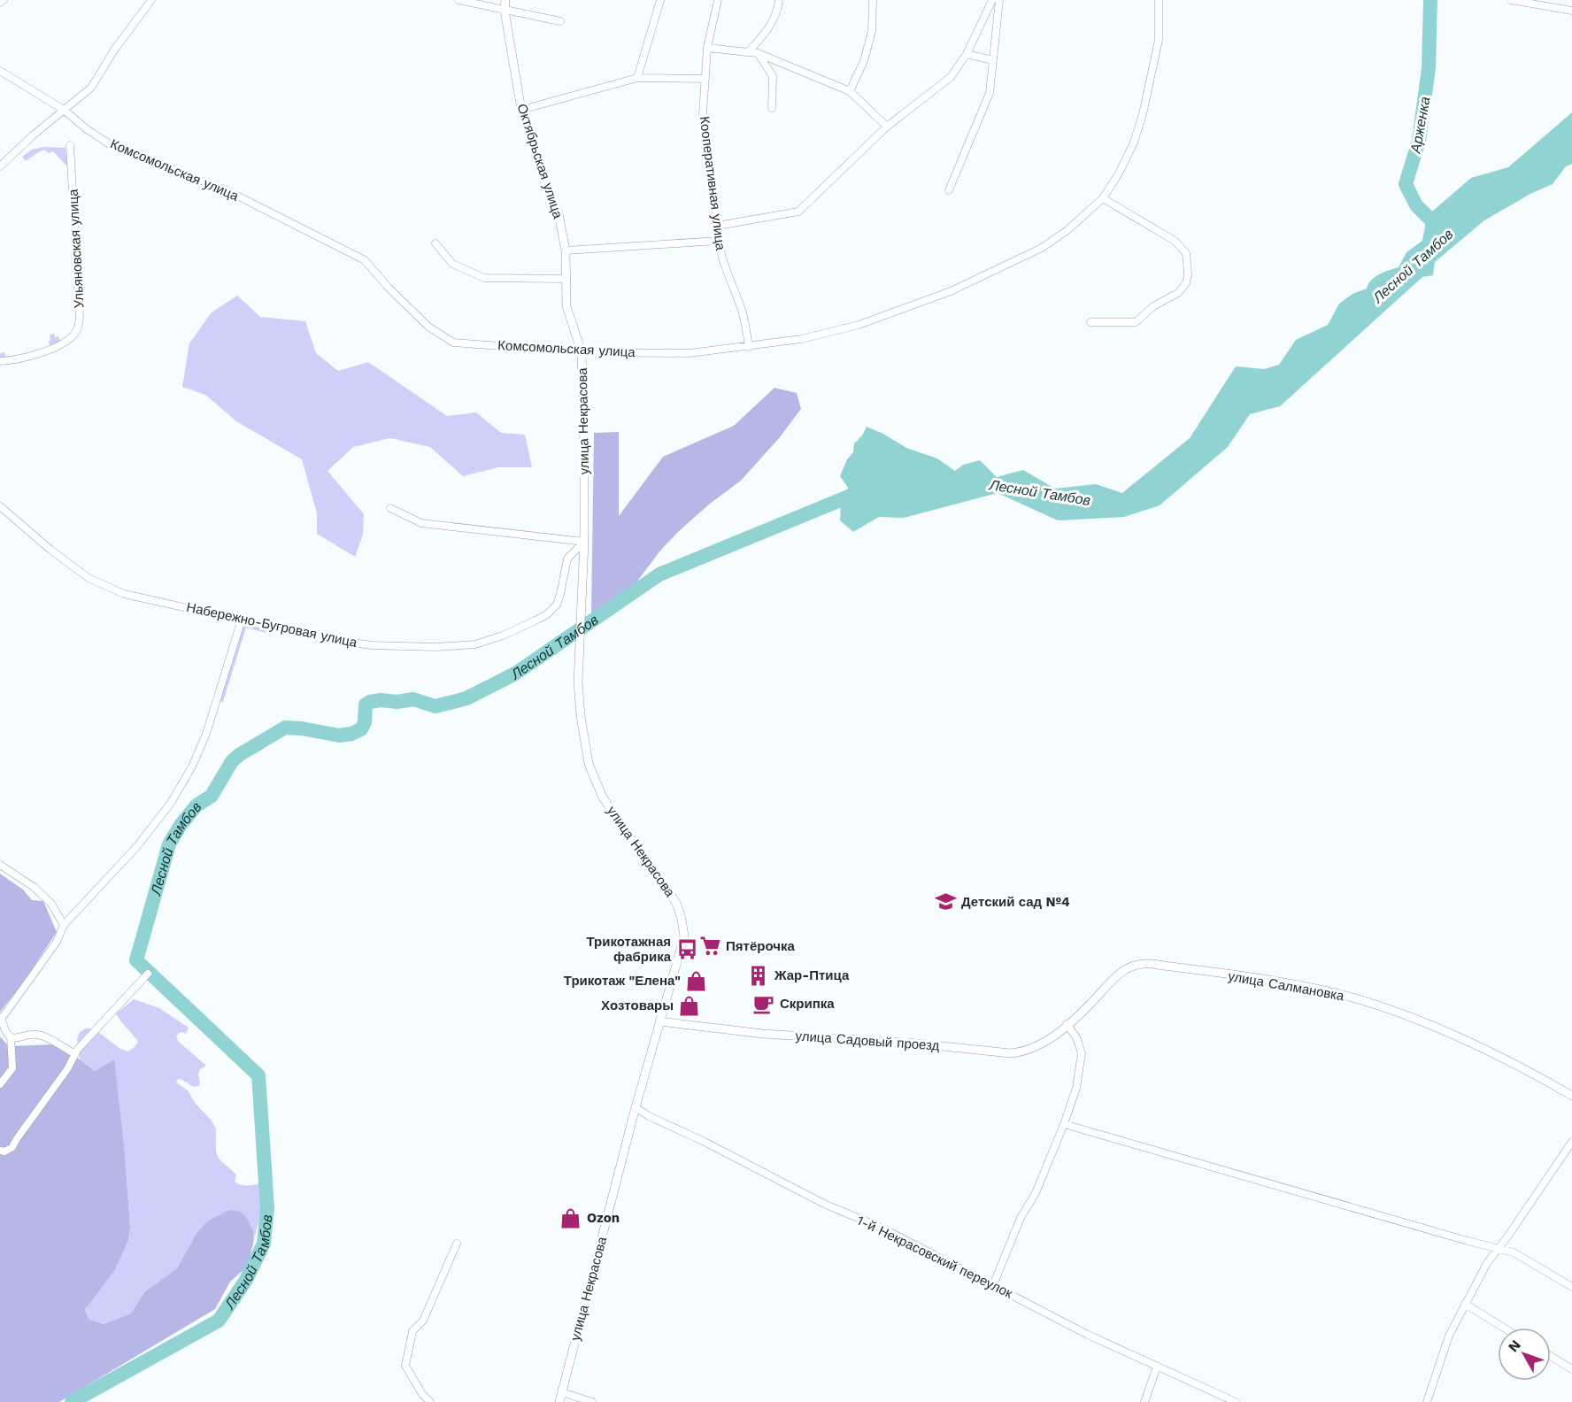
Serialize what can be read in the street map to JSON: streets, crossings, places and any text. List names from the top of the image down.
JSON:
{
  "streets": {
    "street": [
      "Октябрьская улица",
      "Комсомольская улица",
      "Кооперативная улица",
      "Ульяновская улица",
      "улица Некрасова",
      "Набережно-Бугровая улица",
      "улица Салмановка",
      "улица Садовый проезд",
      "1-й Некрасовский переулок"
    ]
  },
  "crossings": [
    ["Октябрьская улица", "Комсомольская улица"],
    ["Октябрьская улица", "улица Некрасова"],
    ["Комсомольская улица", "Кооперативная улица"],
    ["Комсомольская улица", "улица Некрасова"],
    ["улица Некрасова", "Набережно-Бугровая улица"],
    ["улица Некрасова", "улица Садовый проезд"],
    ["улица Некрасова", "1-й Некрасовский переулок"],
    ["улица Салмановка", "улица Садовый проезд"]
  ],
  "water": ["Арженка", "Лесной Тамбов"],
  "places": {
    "school or university": ["Детский сад №4"],
    "supermarket": ["Пятёрочка"],
    "bus stop": ["Трикотажная фабрика"],
    "building": ["Жар-Птица"],
    "shop": ["Трикотаж \"Елена\"", "Хозтовары", "Ozon"],
    "cafe": ["Скрипка"]
  },
  "north": "top left"
}
